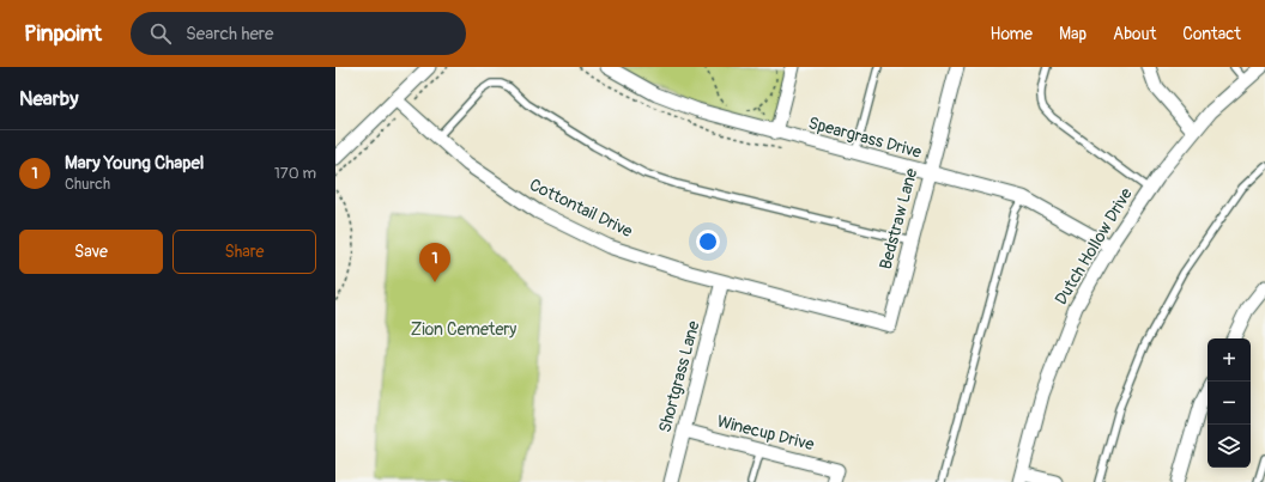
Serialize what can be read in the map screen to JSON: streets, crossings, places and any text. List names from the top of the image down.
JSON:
{
  "streets": {
    "street": [
      "Speargrass Drive",
      "Cottontail Drive",
      "Bedstraw Lane",
      "Dutch Hollow Drive",
      "Shortgrass Lane",
      "Winecup Drive"
    ]
  },
  "crossings": [
    ["Speargrass Drive", "Bedstraw Lane"],
    ["Speargrass Drive", "Dutch Hollow Drive"],
    ["Cottontail Drive", "Bedstraw Lane"],
    ["Cottontail Drive", "Shortgrass Lane"],
    ["Shortgrass Lane", "Winecup Drive"]
  ],
  "parks": ["Zion Cemetery"],
  "page": {
    "header": "Pinpoint",
    "search": "Search here",
    "nav": [
      "Home",
      "Map",
      "About",
      "Contact"
    ],
    "heading": "Nearby",
    "list": [
      {
        "mark": "1",
        "name": "Mary Young Chapel",
        "note": "Church",
        "value": "170 m"
      }
    ],
    "buttons": ["Save", "Share"],
    "pins": "1",
    "map_buttons": ["+", "−"]
  }
}
